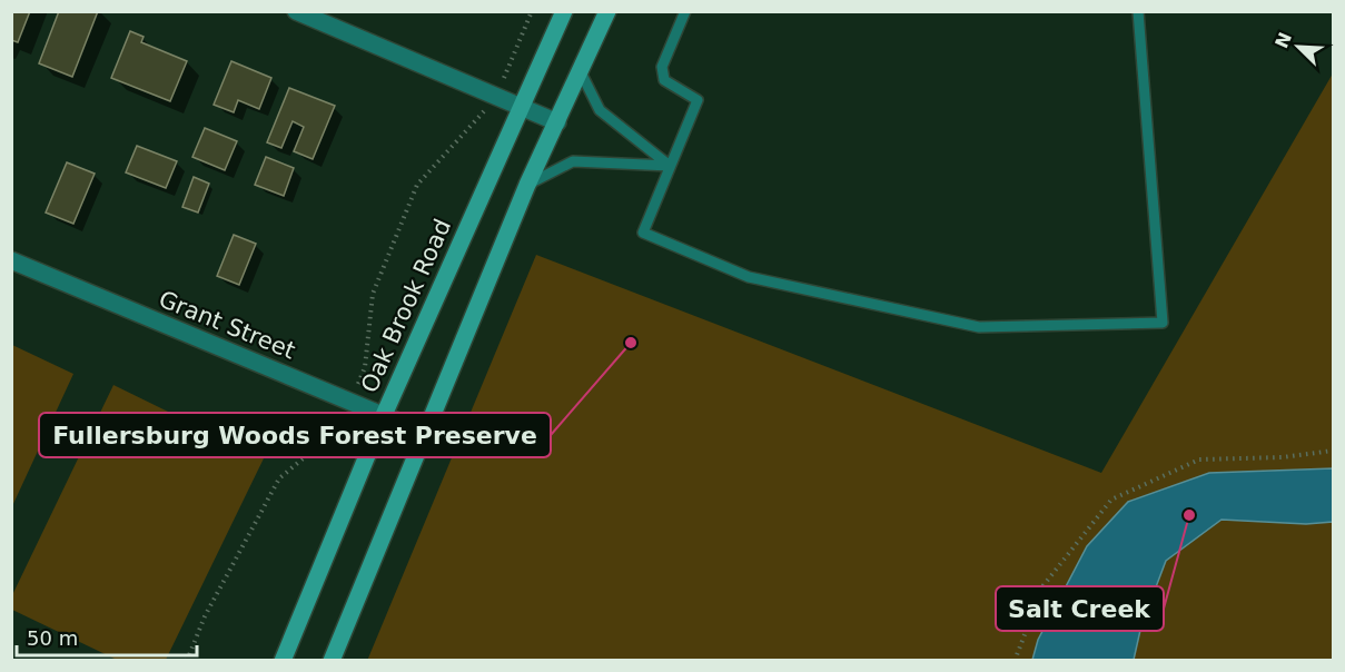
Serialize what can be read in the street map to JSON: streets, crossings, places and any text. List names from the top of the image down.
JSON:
{
  "streets": {
    "main road": ["Oak Brook Road"],
    "street": ["Grant Street"]
  },
  "crossings": [
    ["Oak Brook Road", "Grant Street"]
  ],
  "places": ["Fullersburg Woods Forest Preserve", "Salt Creek"],
  "scale_bar": "50 m",
  "north": "top left"
}
